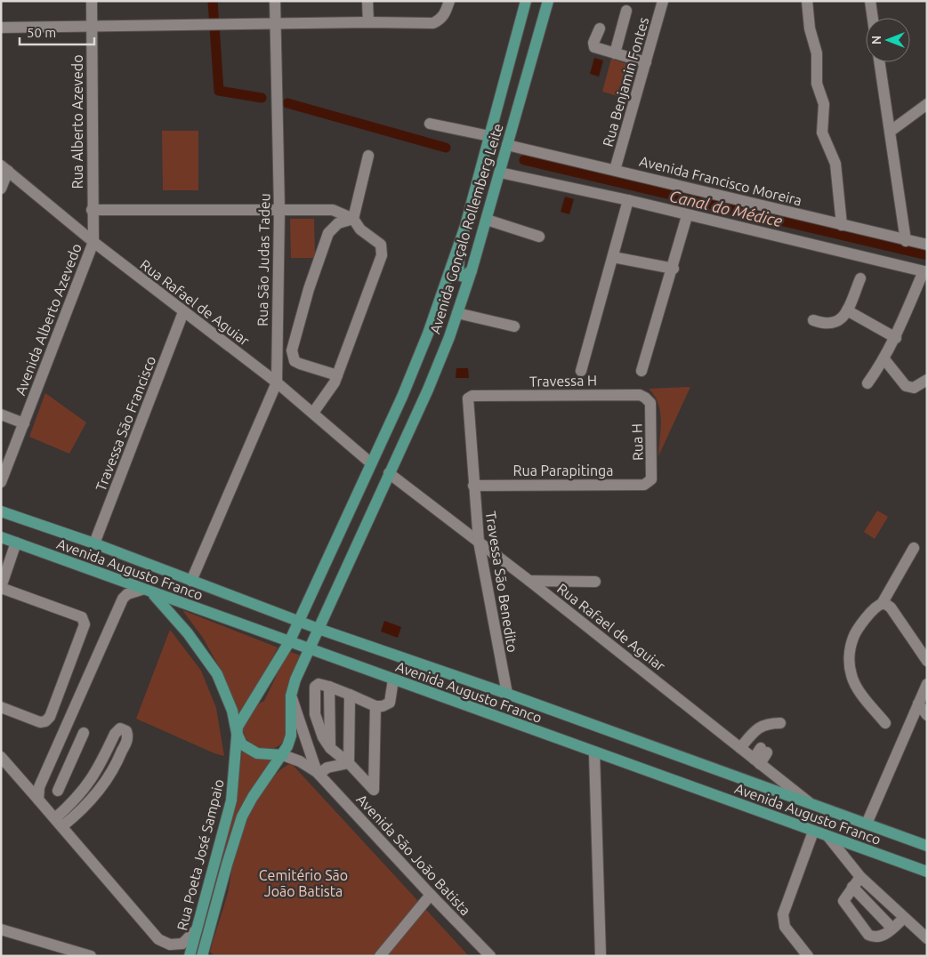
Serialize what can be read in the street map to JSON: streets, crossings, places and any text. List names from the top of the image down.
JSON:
{
  "streets": {
    "main road": ["Avenida Gonçalo Rollemberg Leite", "Avenida Augusto Franco", "Rua Poeta José Sampaio"],
    "street": [
      "Rua Benjamin Fontes",
      "Rua Alberto Azevedo",
      "Avenida Francisco Moreira",
      "Rua São Judas Tadeu",
      "Rua Rafael de Aguiar",
      "Avenida Alberto Azevedo",
      "Travessa H",
      "Travessa São Francisco",
      "Rua H",
      "Rua Parapitinga",
      "Travessa São Benedito",
      "Avenida São João Batista"
    ]
  },
  "crossings": [
    ["Rua Benjamin Fontes", "Avenida Francisco Moreira"],
    ["Rua Alberto Azevedo", "Rua Rafael de Aguiar"],
    ["Rua Alberto Azevedo", "Avenida Alberto Azevedo"],
    ["Avenida Francisco Moreira", "Avenida Gonçalo Rollemberg Leite"],
    ["Avenida Gonçalo Rollemberg Leite", "Rua Rafael de Aguiar"],
    ["Avenida Gonçalo Rollemberg Leite", "Avenida Augusto Franco"],
    ["Avenida Gonçalo Rollemberg Leite", "Rua Poeta José Sampaio"],
    ["Rua São Judas Tadeu", "Rua Rafael de Aguiar"],
    ["Rua São Judas Tadeu", "Avenida Augusto Franco"],
    ["Rua Rafael de Aguiar", "Avenida Alberto Azevedo"],
    ["Rua Rafael de Aguiar", "Travessa São Francisco"],
    ["Rua Rafael de Aguiar", "Avenida Augusto Franco"],
    ["Rua Rafael de Aguiar", "Travessa São Benedito"],
    ["Travessa H", "Rua H"],
    ["Travessa H", "Travessa São Benedito"],
    ["Travessa São Francisco", "Avenida Augusto Franco"],
    ["Rua H", "Rua Parapitinga"],
    ["Rua Parapitinga", "Travessa São Benedito"],
    ["Avenida Augusto Franco", "Travessa São Benedito"],
    ["Avenida Augusto Franco", "Rua Poeta José Sampaio"]
  ],
  "water": ["Canal do Médice"],
  "parks": ["Cemitério São João Batista"],
  "scale_bar": "50 m",
  "north": "left"
}
